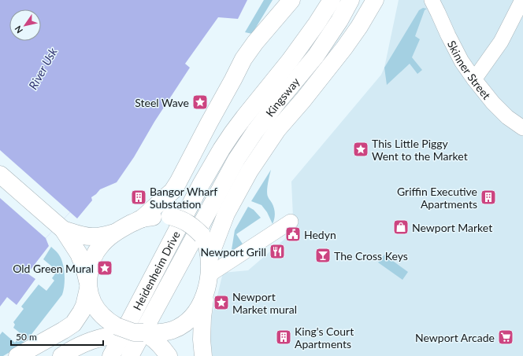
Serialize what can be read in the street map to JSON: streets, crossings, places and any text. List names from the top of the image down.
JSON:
{
  "streets": {
    "main road": ["Kingsway", "Heidenheim Drive"],
    "street": ["Skinner Street"]
  },
  "crossings": [
    ["Kingsway", "Heidenheim Drive"]
  ],
  "water": ["River Usk"],
  "places": {
    "place": [
      "Steel Wave",
      "This Little Piggy Went to the Market",
      "Old Green Mural",
      "Newport Market mural"
    ],
    "building": ["Bangor Wharf Substation", "Griffin Executive Apartments", "King's Court Apartments"],
    "shop": ["Newport Market"],
    "public building": ["Hedyn"],
    "restaurant": ["Newport Grill"],
    "bar": ["The Cross Keys"],
    "supermarket": ["Newport Arcade"]
  },
  "scale_bar": "50 m",
  "north": "bottom left"
}
